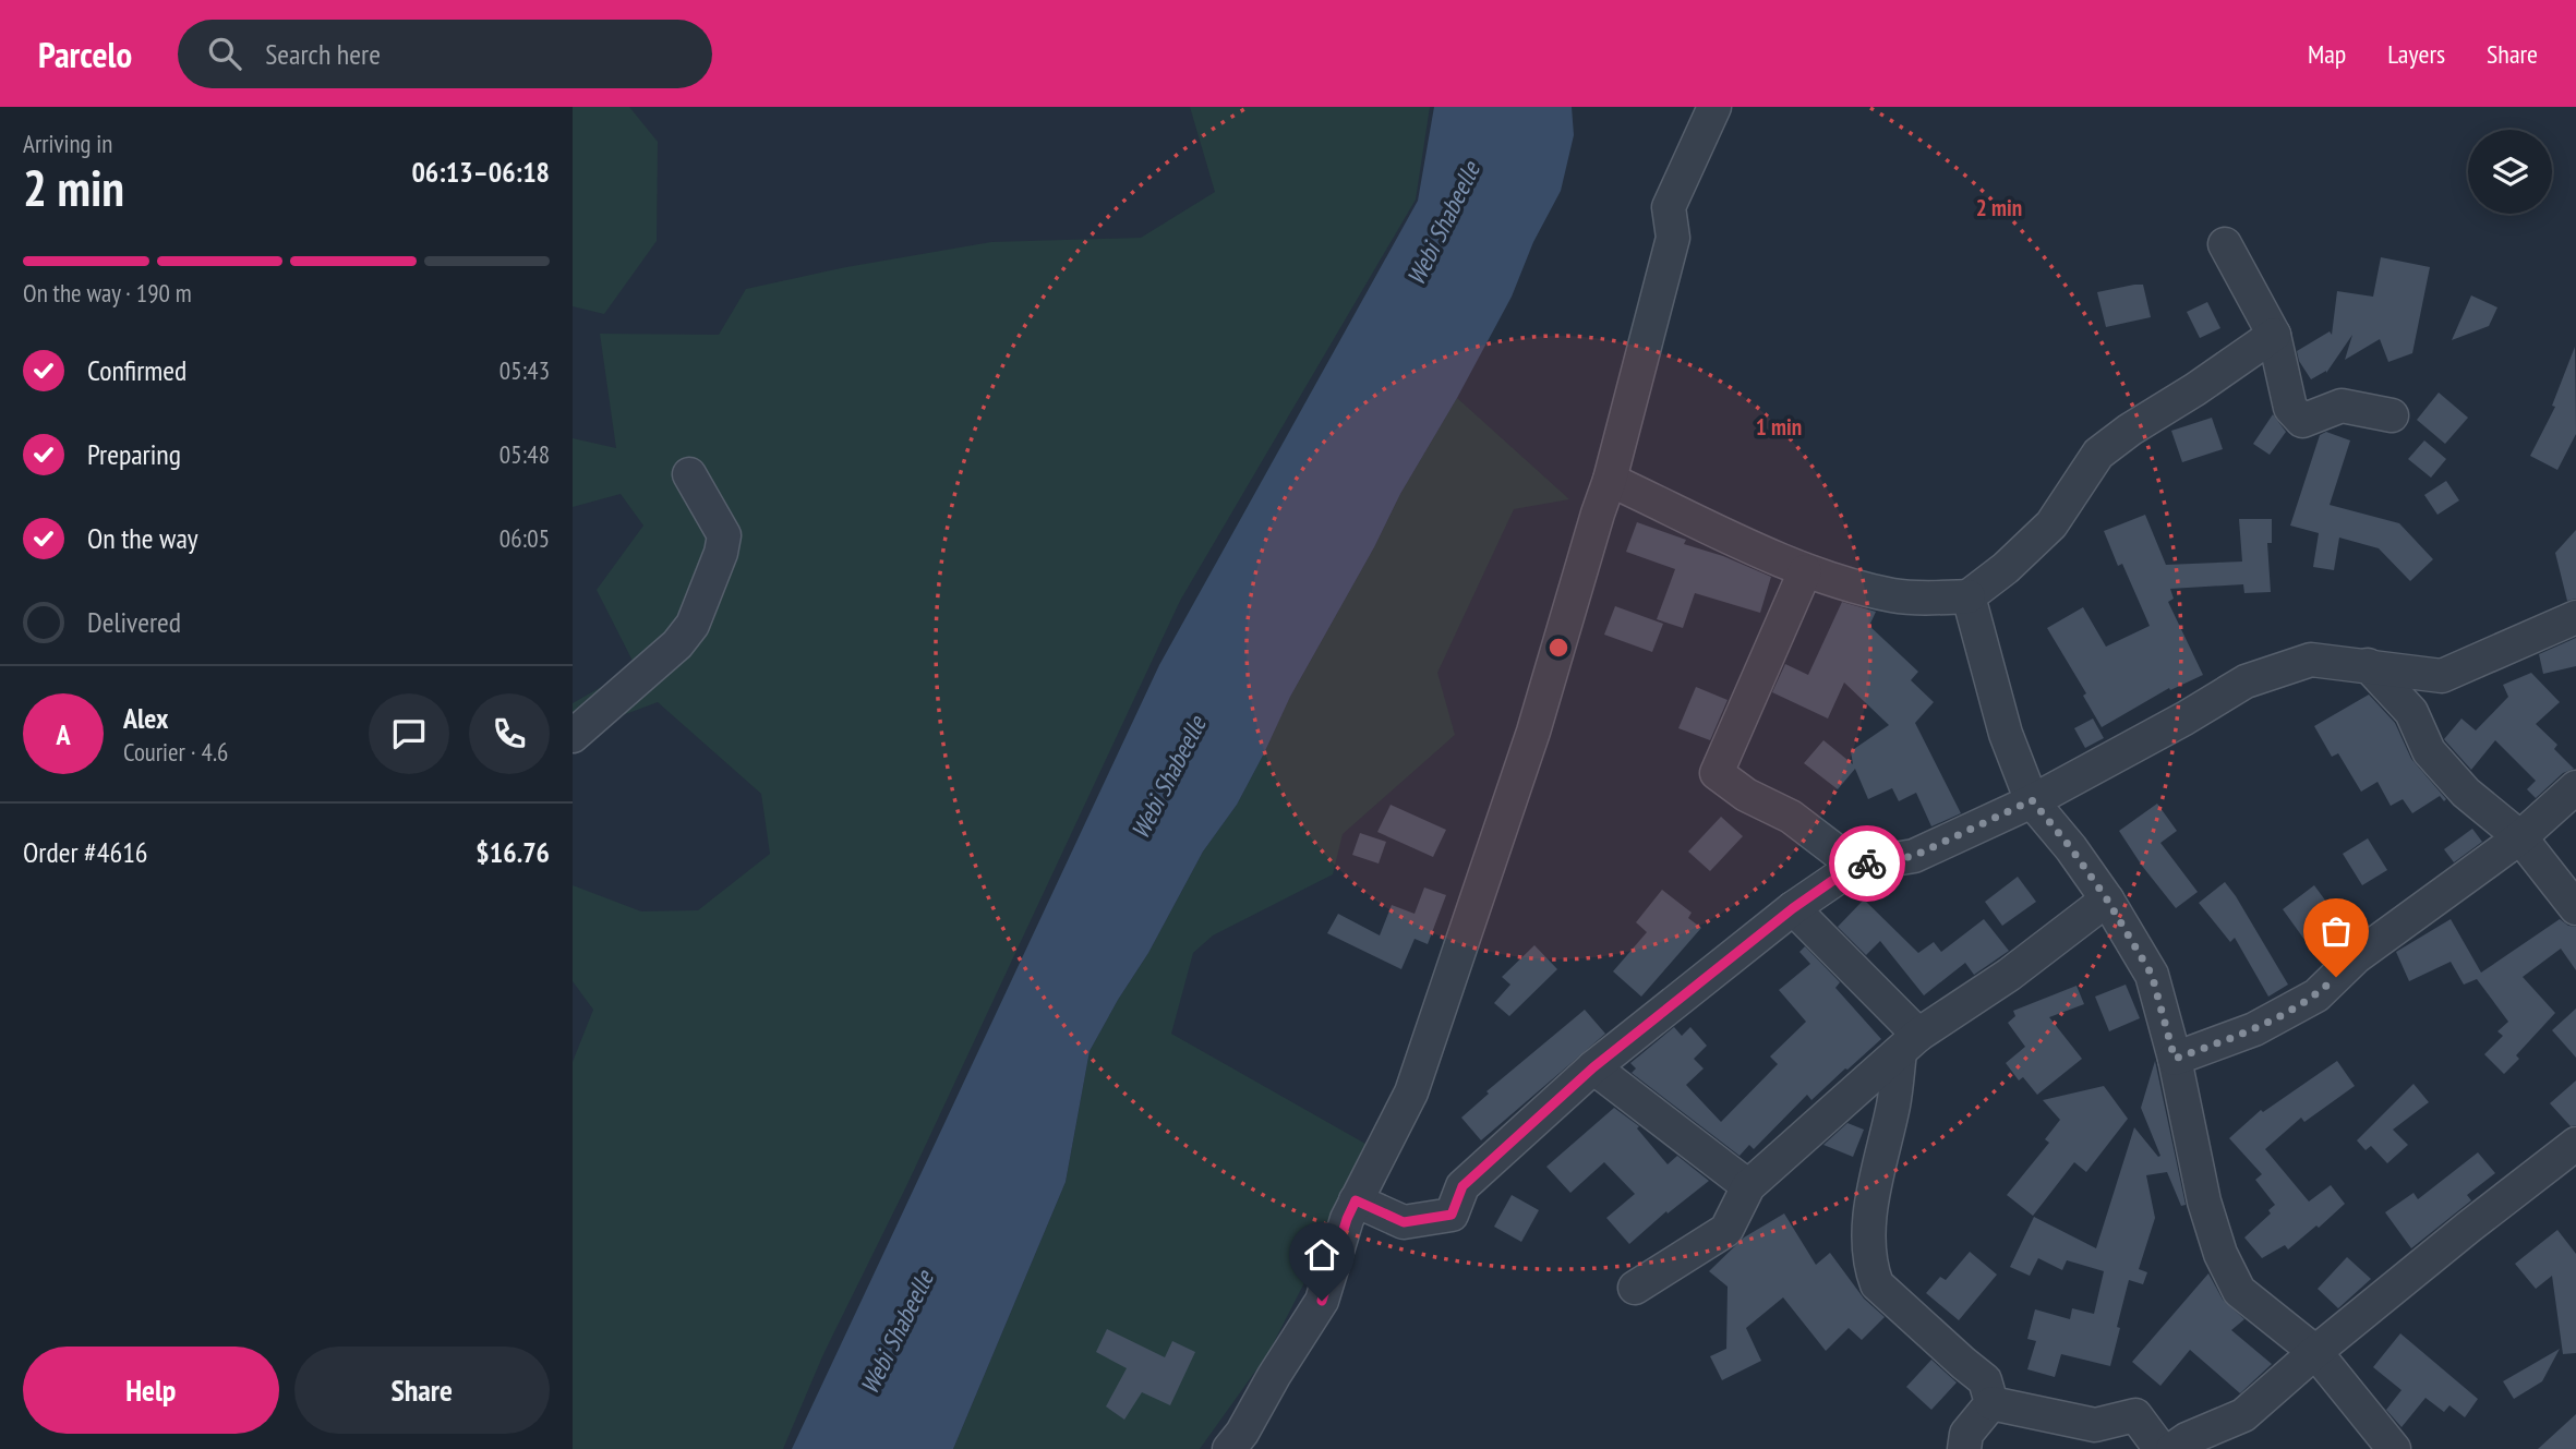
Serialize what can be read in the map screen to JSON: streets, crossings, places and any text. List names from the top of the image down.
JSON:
{
  "water": ["Webi Shabeelle"],
  "page": {
    "header": "Parcelo",
    "search": "Search here",
    "nav": ["Map", "Layers", "Share"],
    "heading": ["2 min", "Arriving in", "06:13–06:18"],
    "panel": [
      "Alex",
      "Courier · 4.6",
      "Order #4616",
      "$16.76"
    ],
    "bar": "On the way · 190 m",
    "list": [
      ["Confirmed", "05:43"],
      ["Preparing", "05:48"],
      ["On the way", "06:05"],
      "Delivered"
    ],
    "round": "A",
    "buttons": ["Help", "Share"]
  },
  "rings": ["2 min", "1 min"]
}
